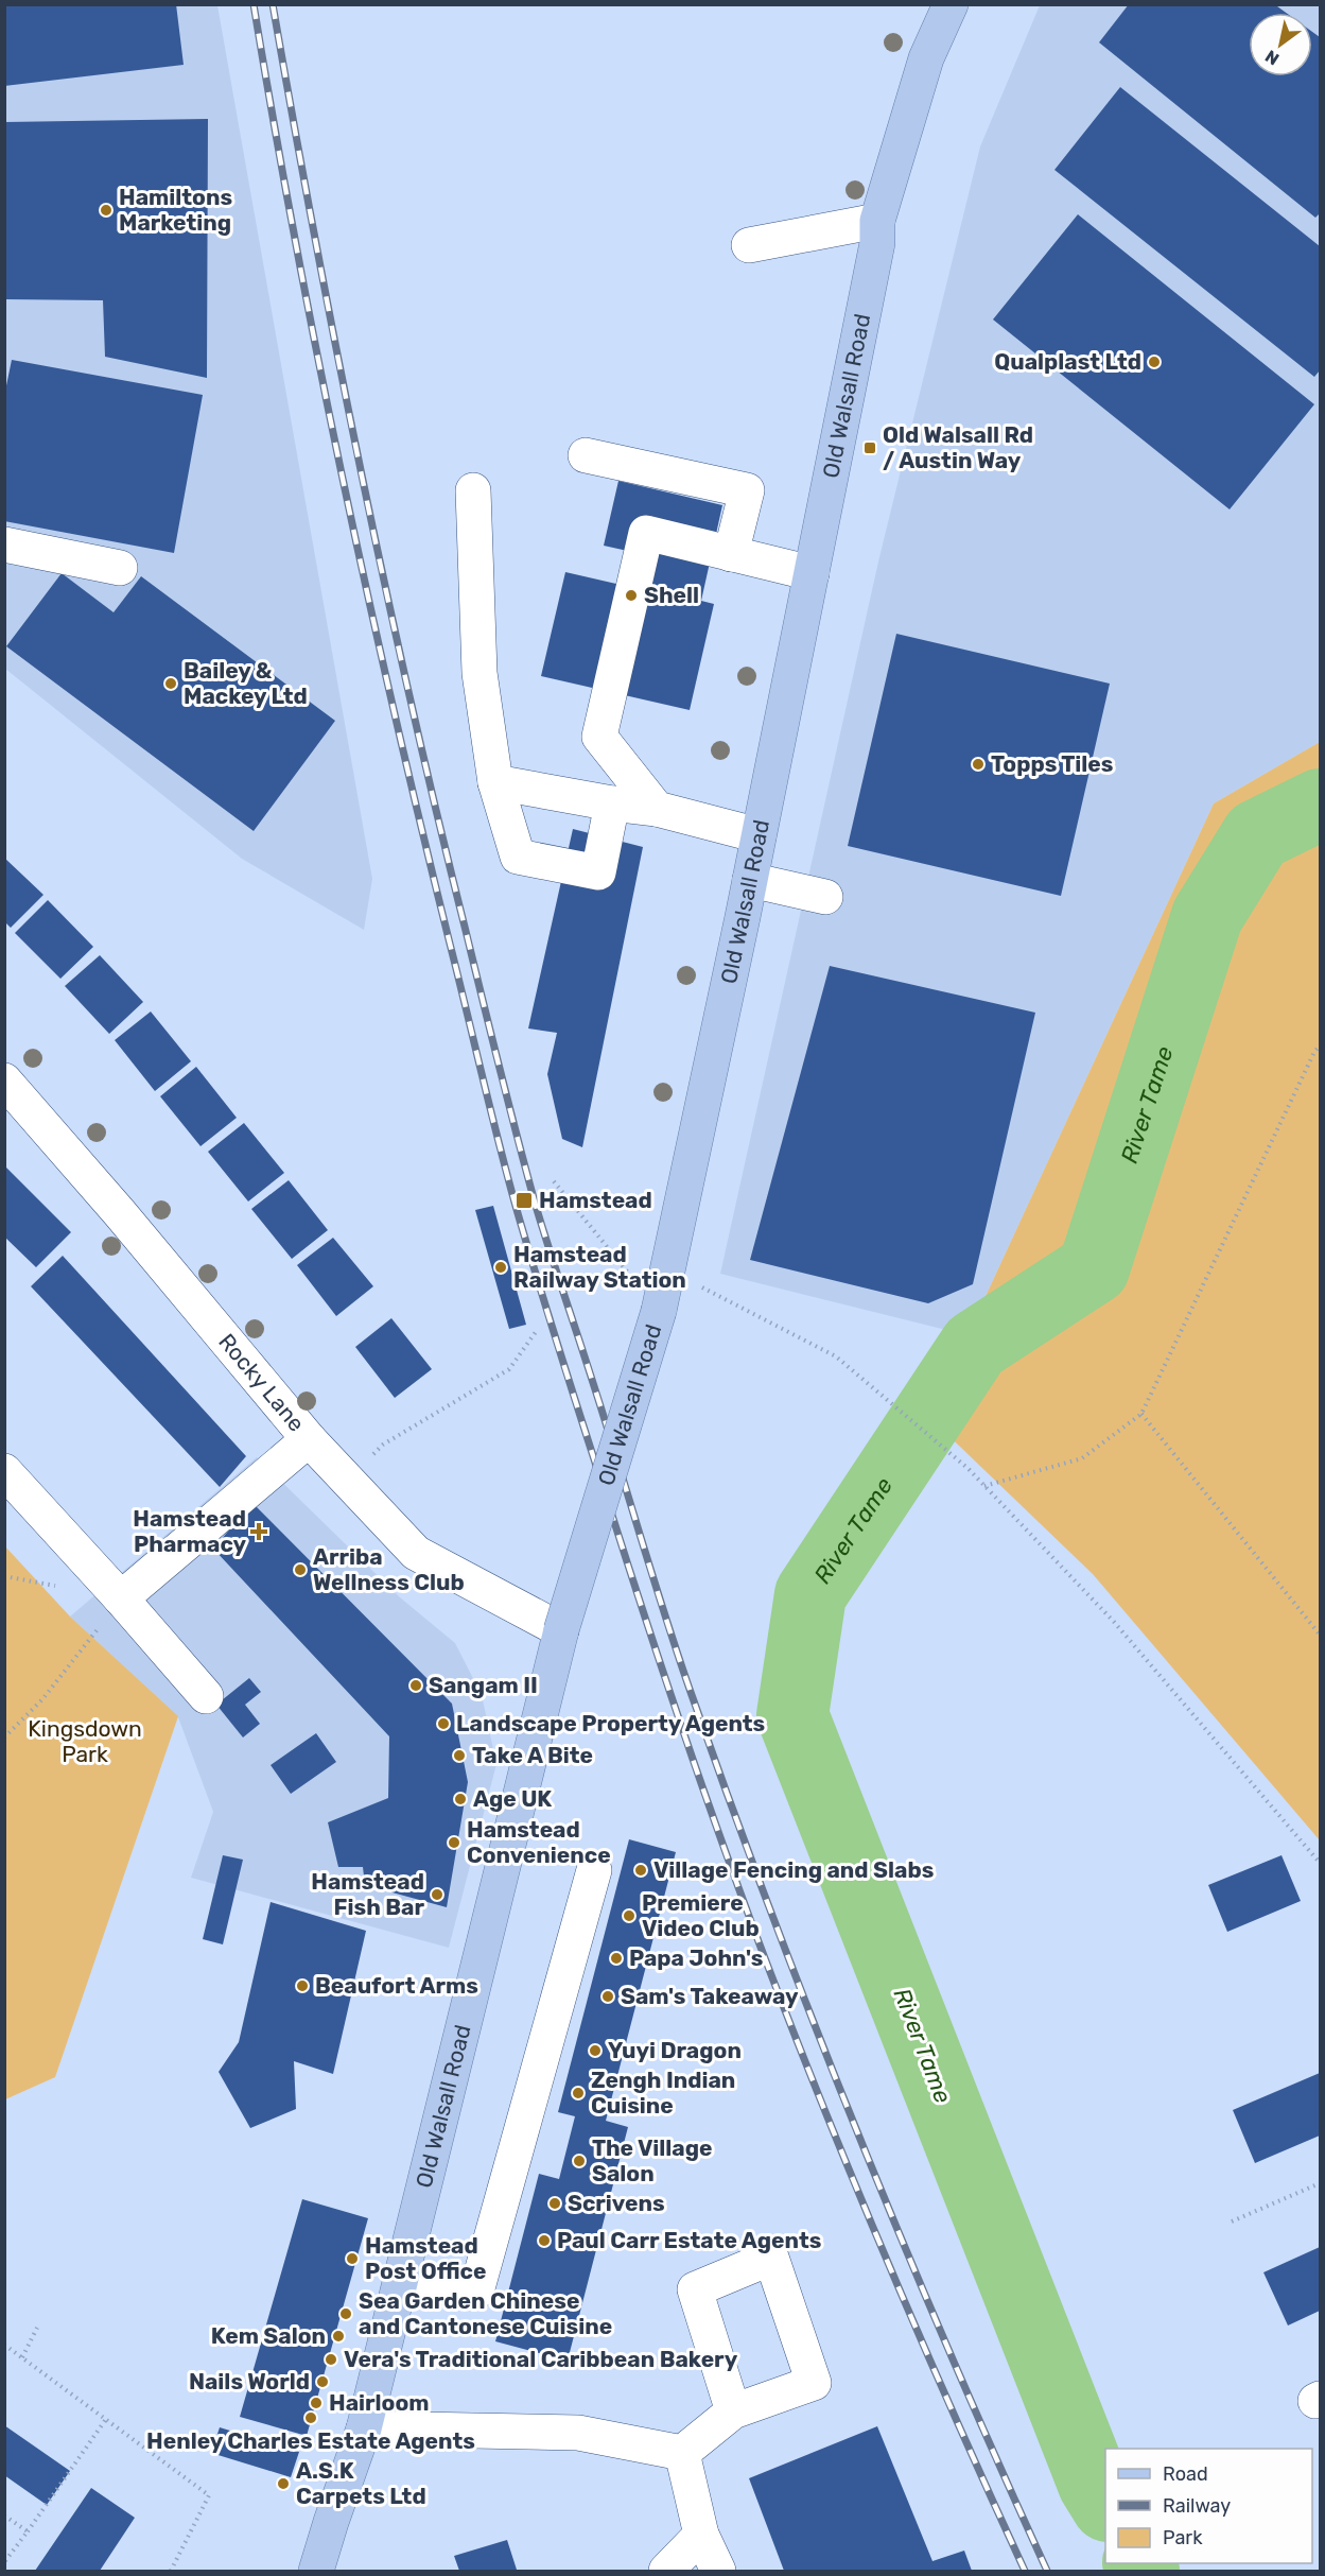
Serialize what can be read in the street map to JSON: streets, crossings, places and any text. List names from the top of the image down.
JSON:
{
  "streets": {
    "main road": ["Old Walsall Road"],
    "street": ["Rocky Lane"]
  },
  "crossings": [
    ["Old Walsall Road", "Rocky Lane"]
  ],
  "water": ["River Tame"],
  "parks": ["Kingsdown Park"],
  "places": {
    "other": [
      "Hamiltons Marketing",
      "Qualplast Ltd",
      "Shell",
      "Bailey & Mackey Ltd",
      "Topps Tiles",
      "Hamstead Railway Station",
      "Arriba Wellness Club",
      "Sangam II",
      "Landscape Property Agents",
      "Take A Bite",
      "Age UK",
      "Hamstead Convenience",
      "Village Fencing and Slabs",
      "Hamstead Fish Bar",
      "Premiere Video Club",
      "Papa John's",
      "Beaufort Arms",
      "Sam's Takeaway",
      "Yuyi Dragon",
      "Zengh Indian Cuisine",
      "The Village Salon",
      "Scrivens",
      "Paul Carr Estate Agents",
      "Hamstead Post Office",
      "Sea Garden Chinese and Cantonese Cuisine",
      "Kem Salon",
      "Vera's Traditional Caribbean Bakery",
      "Nails World",
      "Hairloom",
      "Henley Charles Estate Agents",
      "A.S.K Carpets Ltd"
    ],
    "transit": ["Old Walsall Rd / Austin Way", "Hamstead"],
    "health": ["Hamstead Pharmacy"]
  },
  "legend": ["Road", "Railway", "Park"],
  "north": "bottom left"
}
